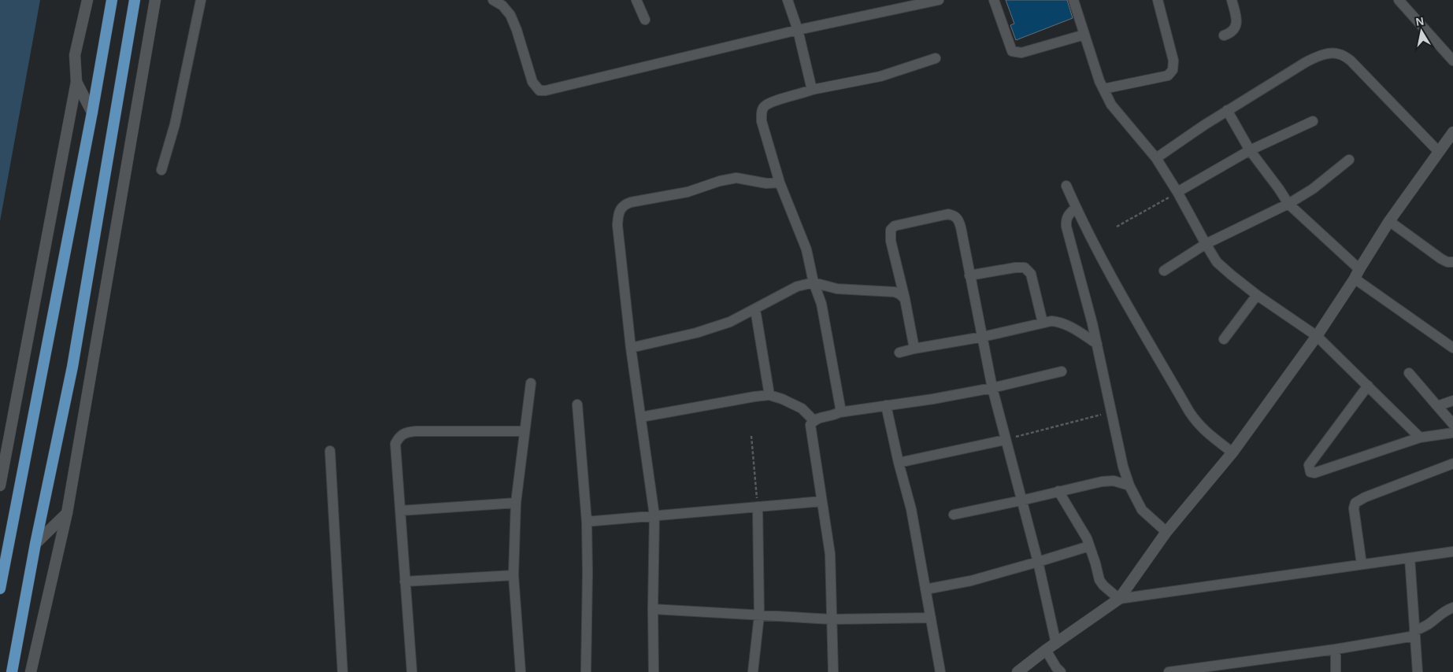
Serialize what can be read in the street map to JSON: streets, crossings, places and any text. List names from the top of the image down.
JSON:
{
  "north": "top"
}
